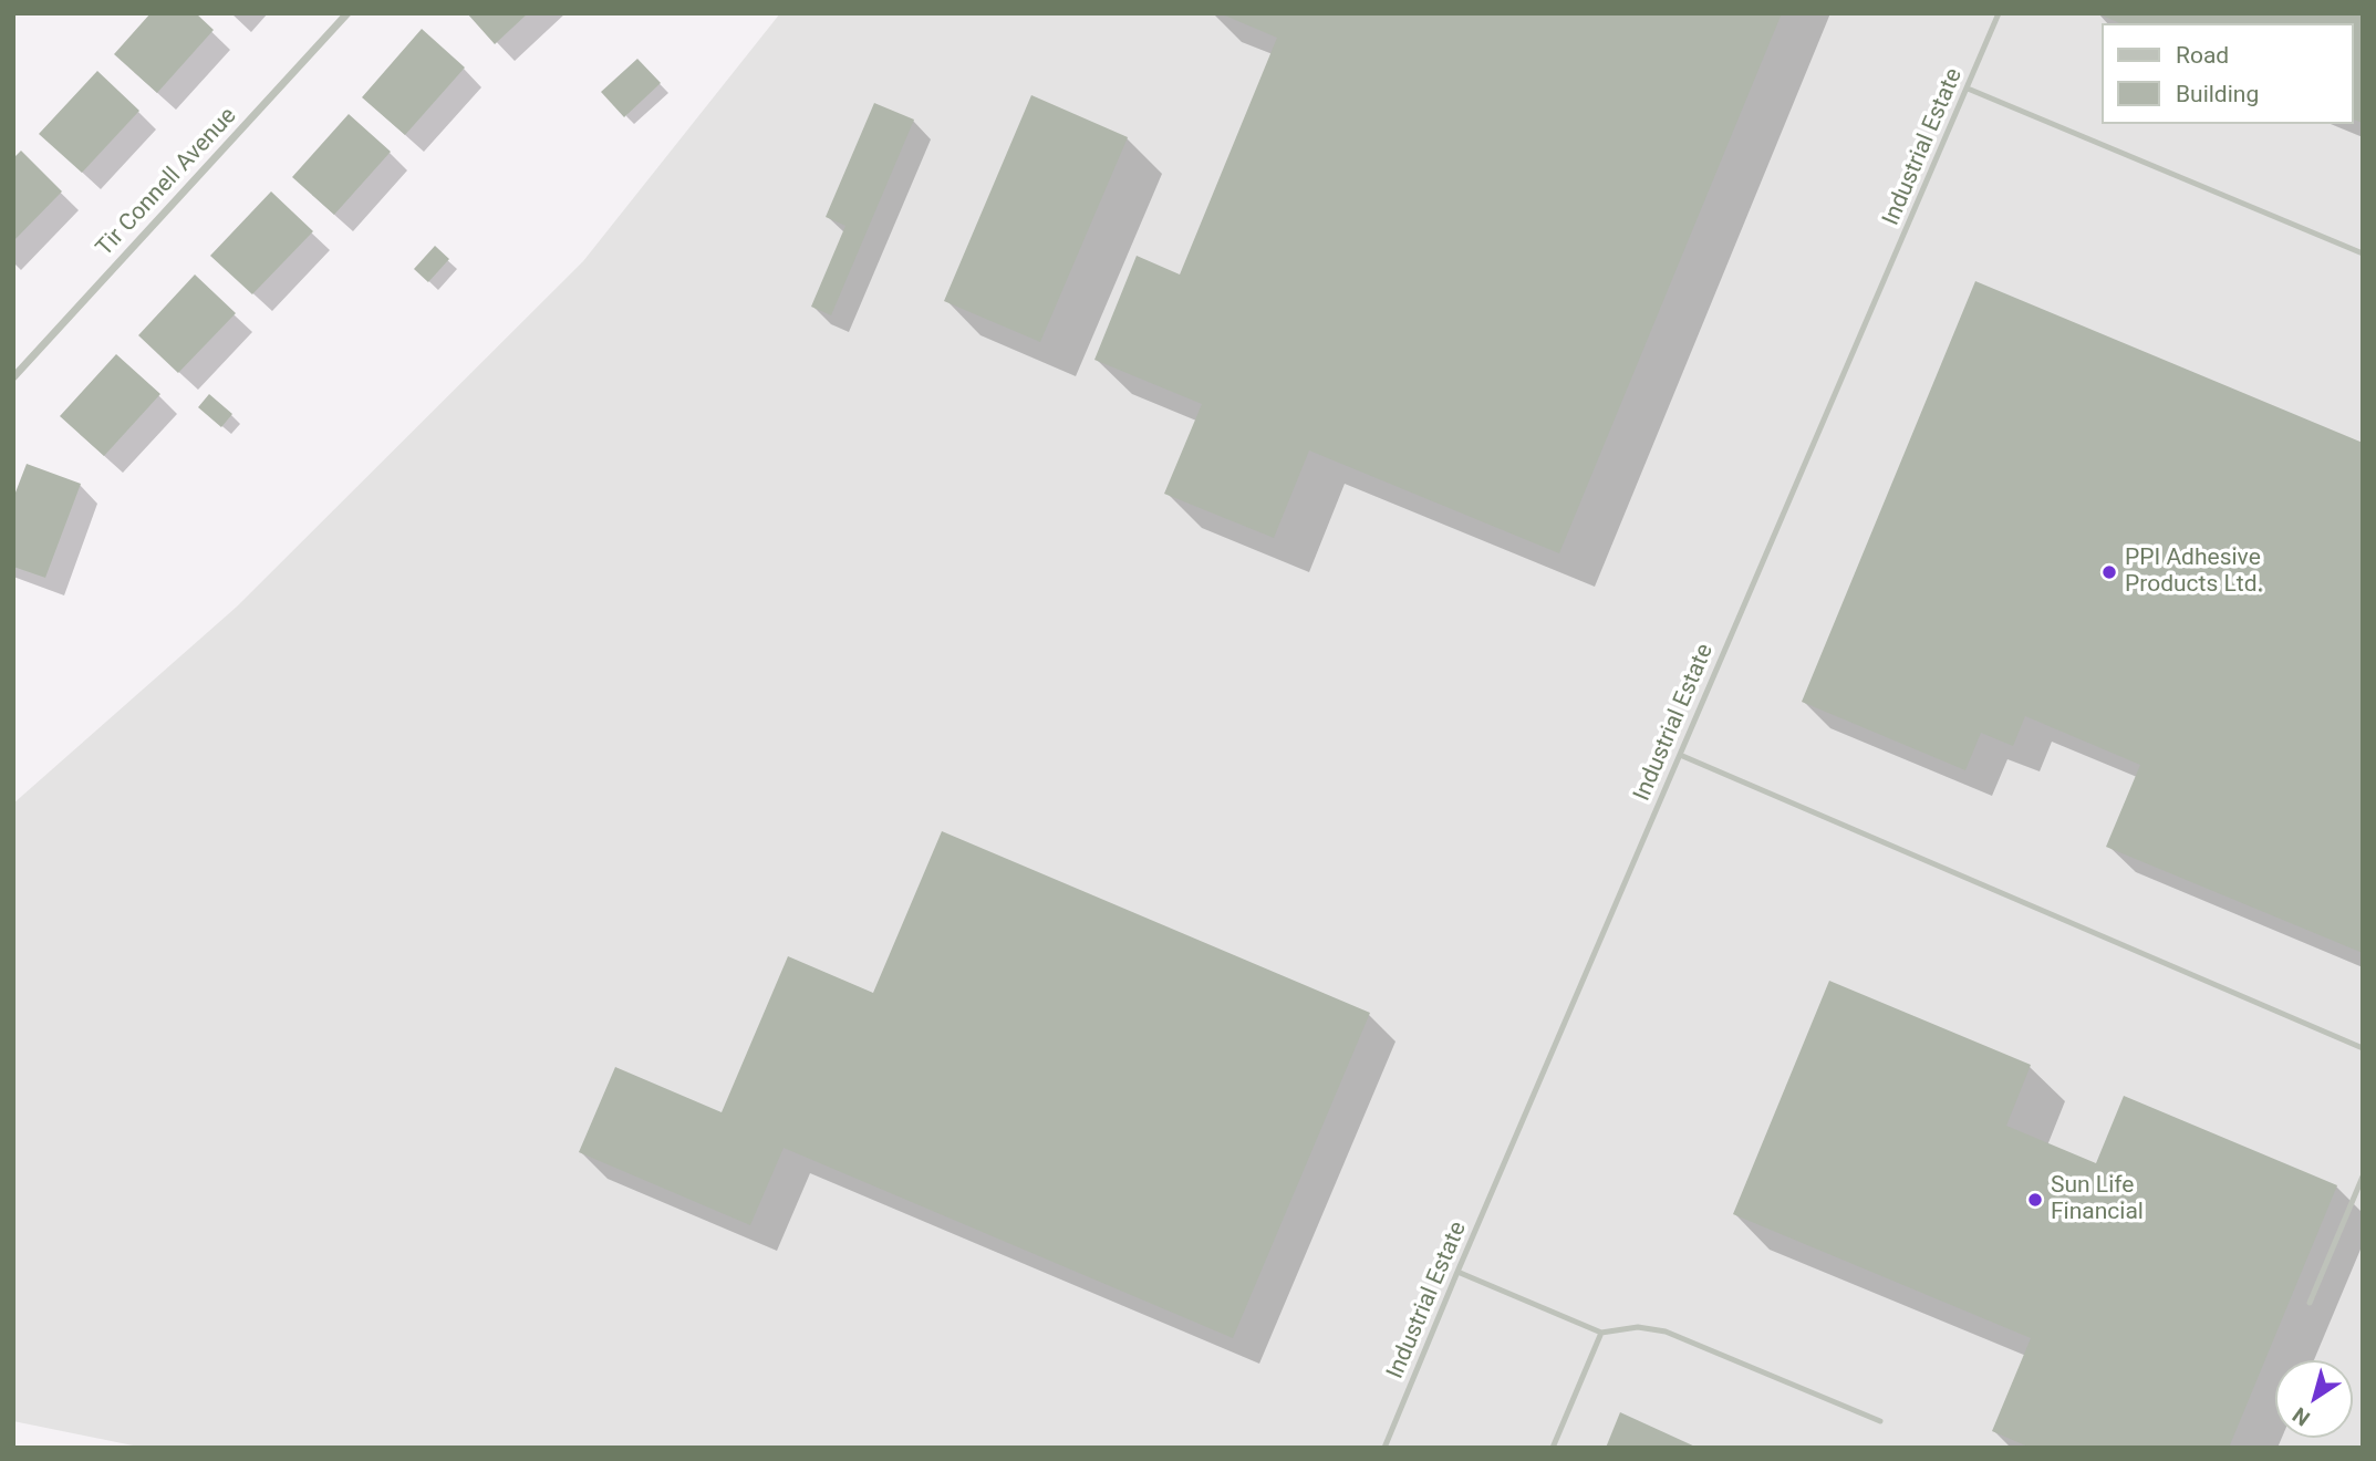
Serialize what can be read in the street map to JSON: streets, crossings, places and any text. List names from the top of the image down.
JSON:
{
  "streets": {
    "street": ["Tir Connell Avenue"],
    "lane": ["Industrial Estate"]
  },
  "places": ["PPI Adhesive Products Ltd.", "Sun Life Financial"],
  "legend": ["Road", "Building"],
  "north": "bottom left"
}
